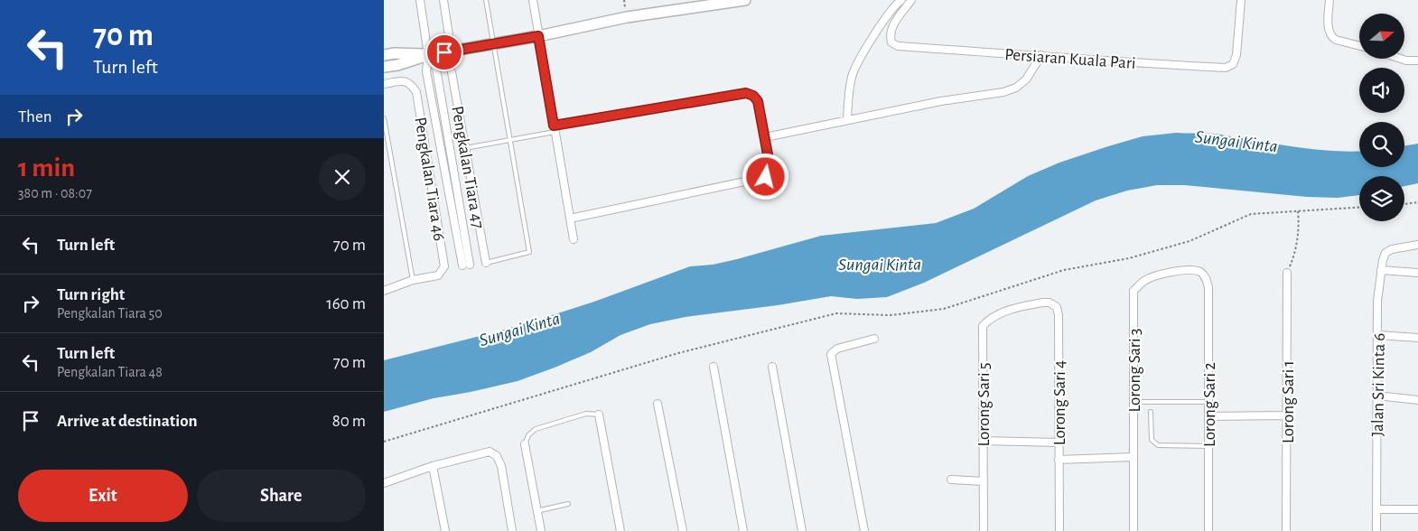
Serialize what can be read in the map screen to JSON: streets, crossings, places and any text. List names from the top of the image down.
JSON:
{
  "streets": {
    "street": [
      "Persiaran Kuala Pari",
      "Pengkalan Tiara 47",
      "Pengkalan Tiara 46",
      "Lorong Sari 3",
      "Jalan Sri Kinta 6",
      "Lorong Sari 1",
      "Lorong Sari 4",
      "Lorong Sari 5",
      "Lorong Sari 2"
    ]
  },
  "crossings": [
    ["Lorong Sari 3", "Lorong Sari 2"],
    ["Lorong Sari 4", "Lorong Sari 5"]
  ],
  "water": ["Sungai Kinta"],
  "north": "right",
  "page": {
    "turn": ["70 m", "Turn left"],
    "then": "Then",
    "heading": ["1 min", "380 m · 08:07"],
    "list": [
      {
        "name": "Turn left",
        "value": "70 m"
      },
      {
        "name": "Turn right",
        "note": "Pengkalan Tiara 50",
        "value": "160 m"
      },
      {
        "name": "Turn left",
        "note": "Pengkalan Tiara 48",
        "value": "70 m"
      },
      {
        "name": "Arrive at destination",
        "value": "80 m"
      }
    ],
    "buttons": ["Exit", "Share"]
  }
}
